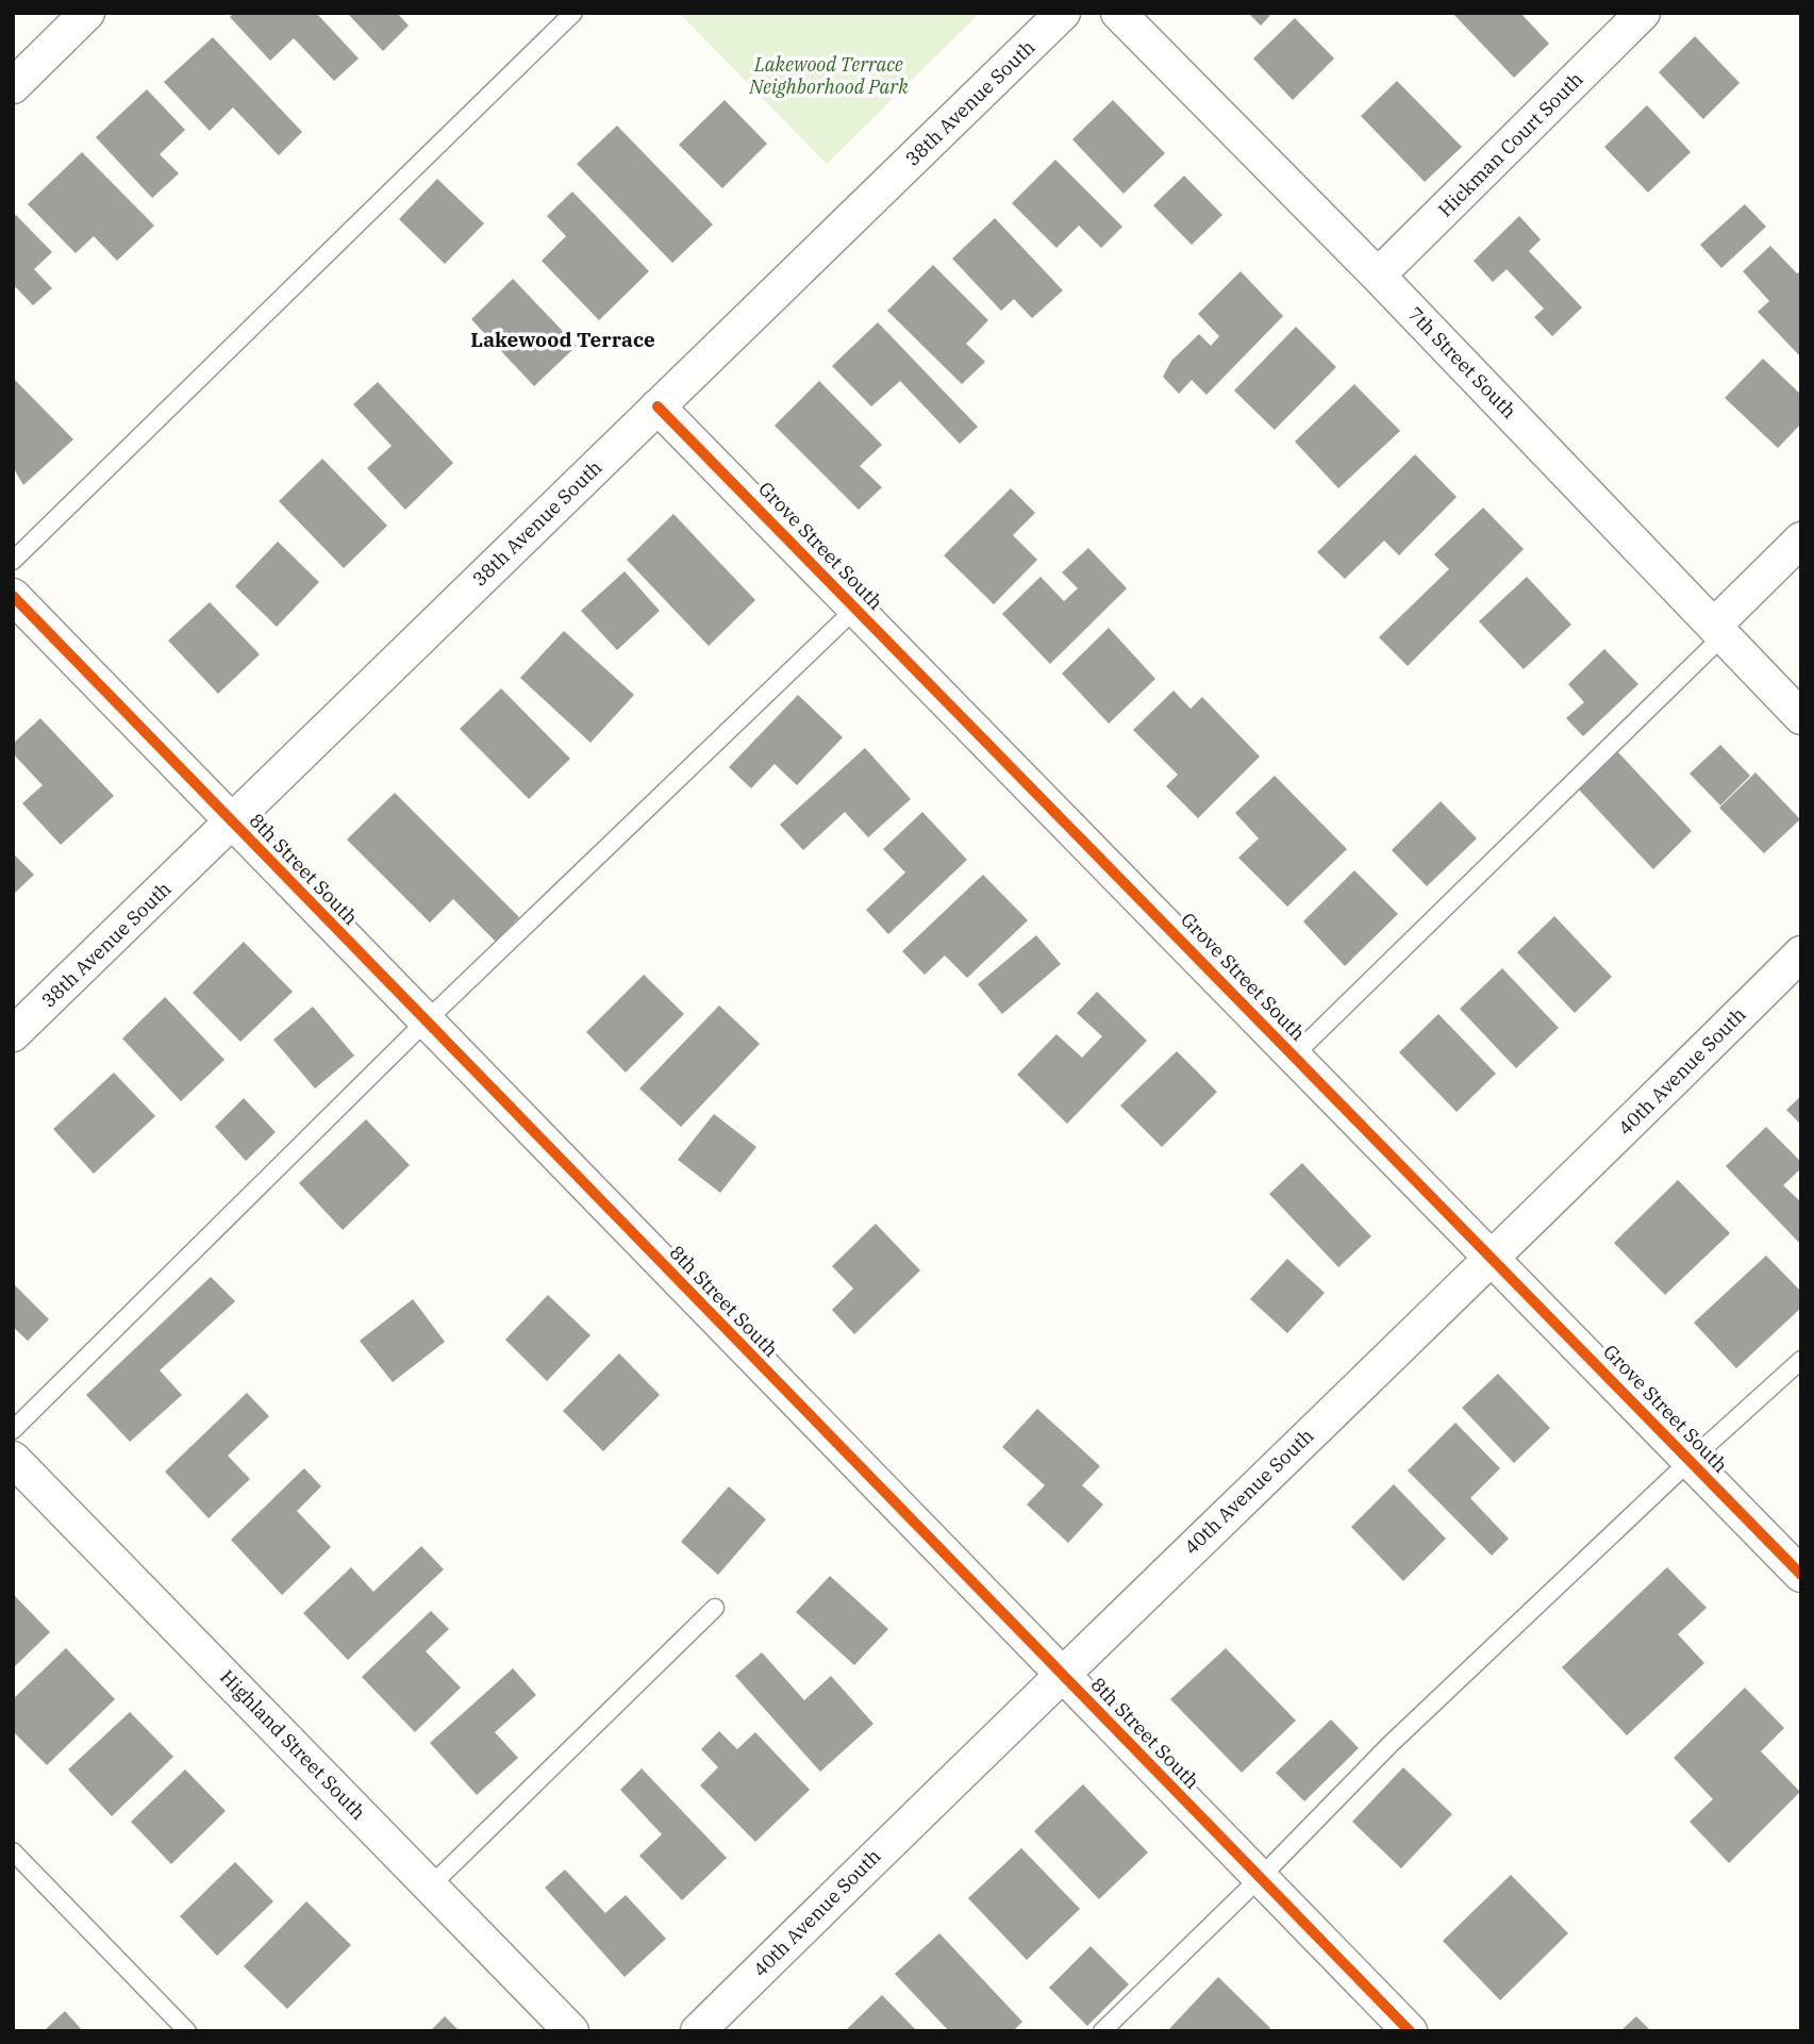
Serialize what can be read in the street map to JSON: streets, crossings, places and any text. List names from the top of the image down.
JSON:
{
  "streets": {
    "street": [
      "38th Avenue South",
      "Hickman Court South",
      "7th Street South",
      "Grove Street South",
      "8th Street South",
      "40th Avenue South",
      "Highland Street South"
    ]
  },
  "crossings": [
    ["38th Avenue South", "Grove Street South"],
    ["38th Avenue South", "8th Street South"],
    ["Hickman Court South", "7th Street South"],
    ["Grove Street South", "40th Avenue South"],
    ["8th Street South", "40th Avenue South"]
  ],
  "districts": ["Lakewood Terrace"],
  "parks": ["Lakewood Terrace Neighborhood Park"]
}
